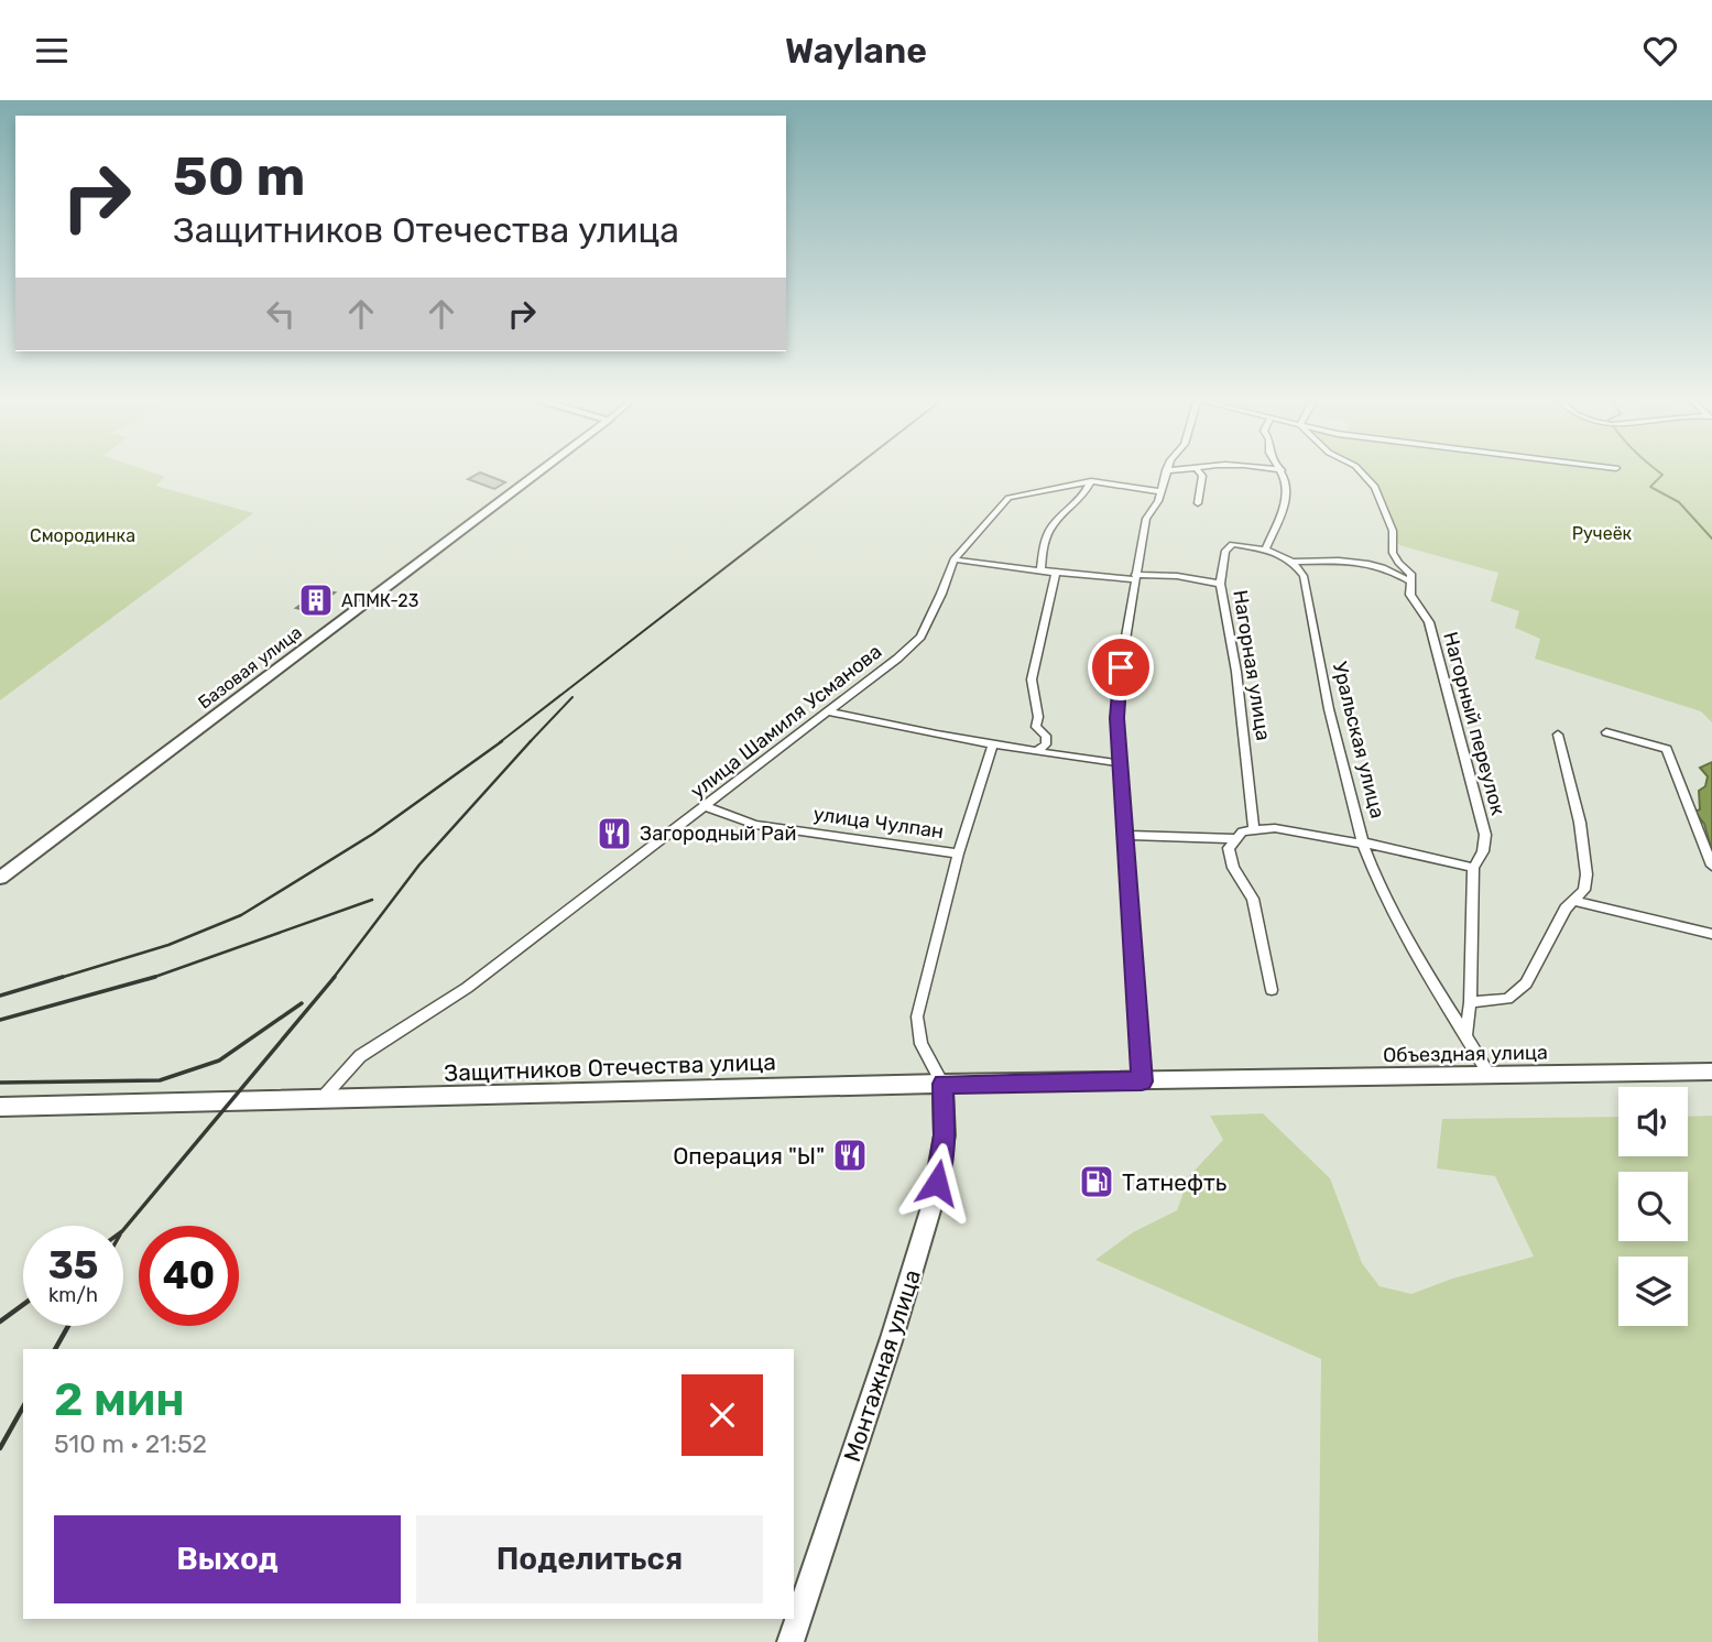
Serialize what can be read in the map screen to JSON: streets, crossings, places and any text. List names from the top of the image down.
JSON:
{
  "streets": {
    "main road": [
      "Базовая улица",
      "Объездная улица",
      "Защитников Отечества улица",
      "Монтажная улица"
    ],
    "street": [
      "Нагорная улица",
      "улица Шамиля Усманова",
      "Нагорный переулок",
      "Уральская улица",
      "улица Чулпан"
    ]
  },
  "crossings": [
    ["улица Шамиля Усманова", "улица Чулпан"],
    ["улица Шамиля Усманова", "Защитников Отечества улица"],
    ["Нагорный переулок", "Уральская улица"],
    ["Уральская улица", "Объездная улица"],
    ["улица Чулпан", "Защитников Отечества улица"],
    ["улица Чулпан", "Монтажная улица"],
    ["Объездная улица", "Защитников Отечества улица"],
    ["Защитников Отечества улица", "Монтажная улица"]
  ],
  "parks": ["Ручеёк", "Смородинка"],
  "places": {
    "building": ["АПМК-23"],
    "restaurant": ["Загородный Рай", "Операция \"Ы\""],
    "fuel station": ["Татнефть"]
  },
  "page": {
    "header": "Waylane",
    "turn": ["50 m", "Защитников Отечества улица"],
    "speed": "35 km/h",
    "limit": "40",
    "heading": ["2 мин", "510 m · 21:52"],
    "buttons": ["Выход", "Поделиться"]
  }
}
